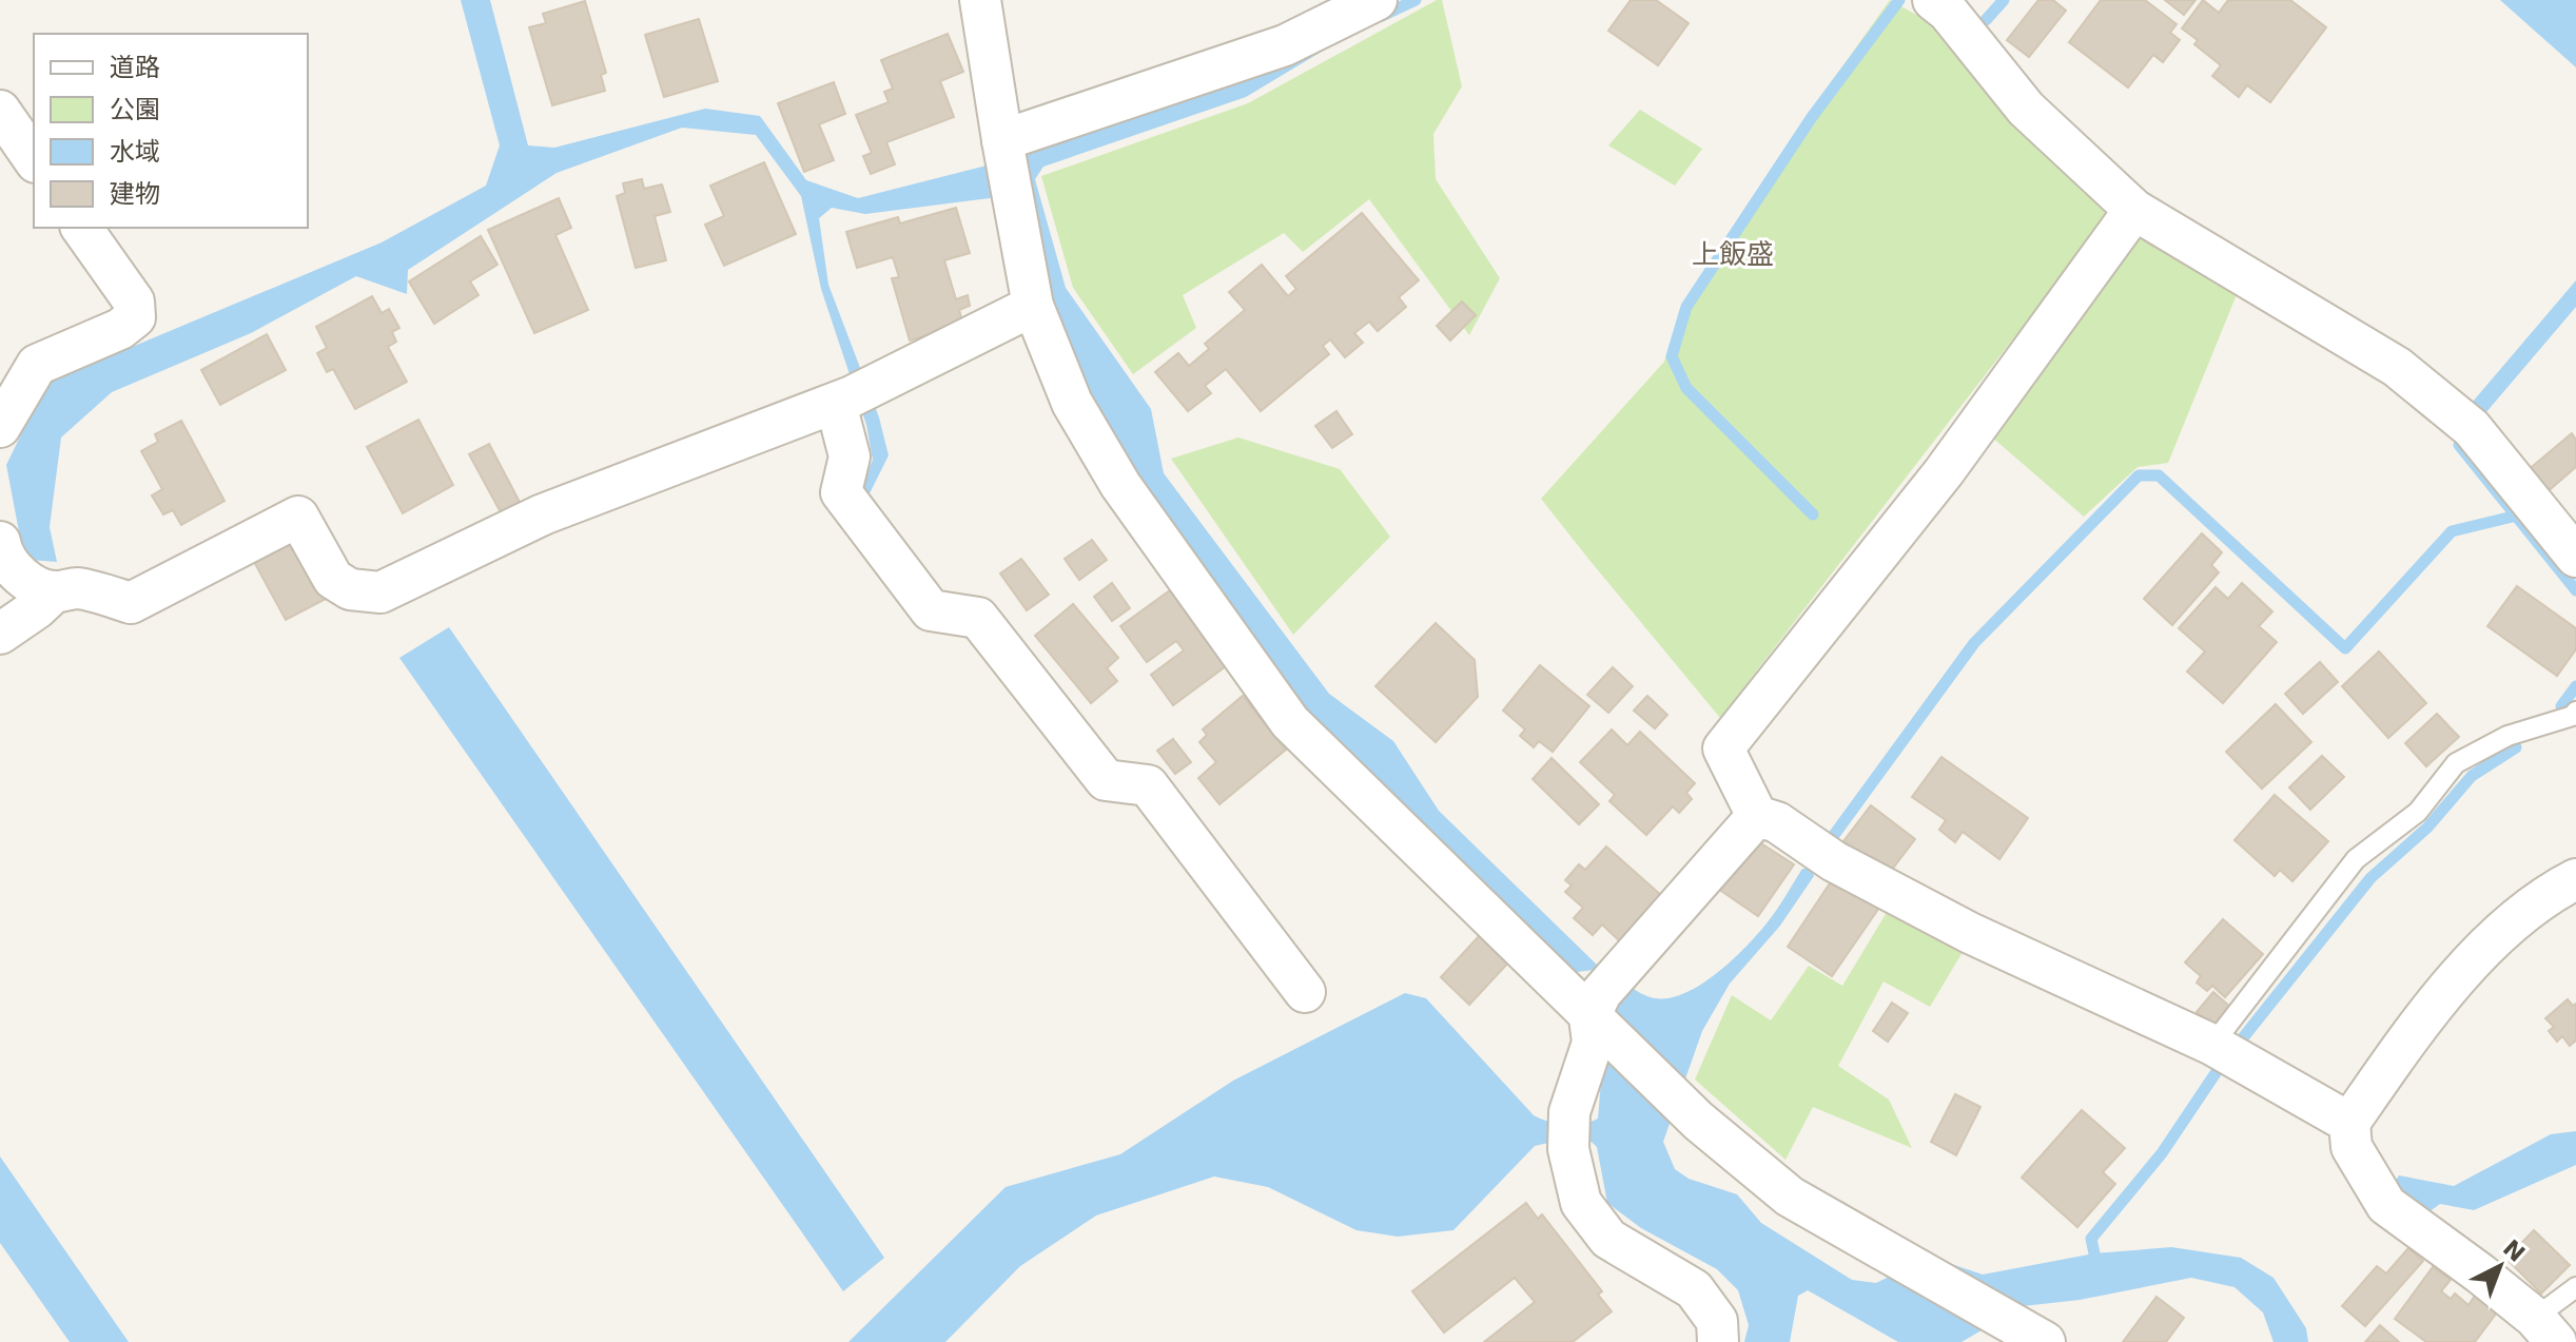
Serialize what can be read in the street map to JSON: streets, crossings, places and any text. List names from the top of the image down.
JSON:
{
  "districts": ["上飯盛"],
  "legend": [
    "道路",
    "公園",
    "水域",
    "建物"
  ],
  "north": "top right"
}
